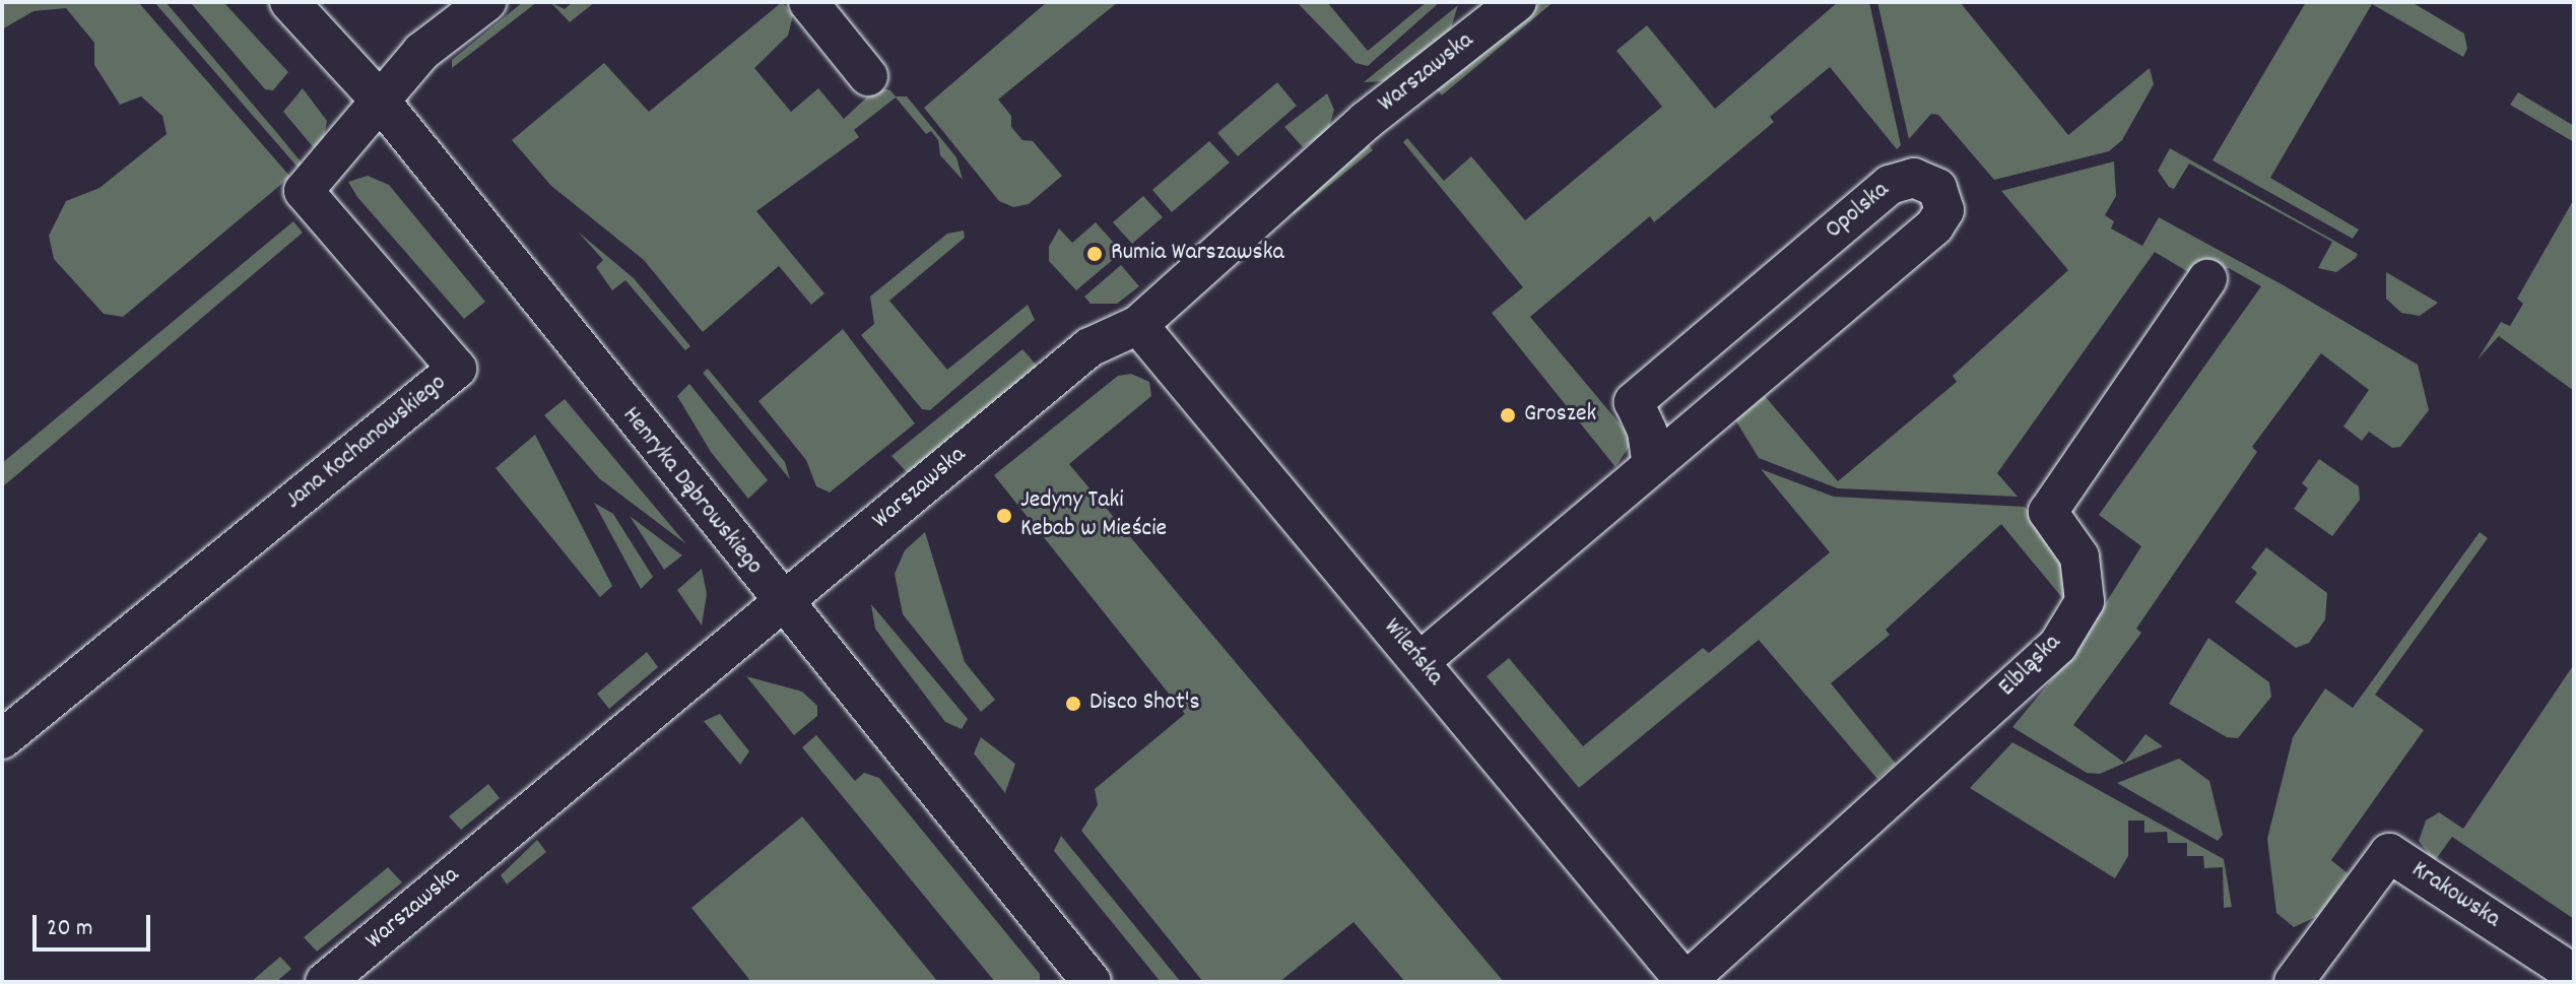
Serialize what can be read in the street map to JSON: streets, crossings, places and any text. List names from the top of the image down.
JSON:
{
  "streets": {
    "street": [
      "Warszawska",
      "Opolska",
      "Jana Kochanowskiego",
      "Henryka Dąbrowskiego",
      "Wileńska",
      "Elbląska",
      "Krakowska"
    ]
  },
  "crossings": [
    ["Warszawska", "Henryka Dąbrowskiego"],
    ["Warszawska", "Wileńska"],
    ["Opolska", "Wileńska"],
    ["Jana Kochanowskiego", "Henryka Dąbrowskiego"],
    ["Wileńska", "Elbląska"]
  ],
  "places": [
    "Rumia Warszawska",
    "Groszek",
    "Jedyny Taki Kebab w Mieście",
    "Disco Shot's"
  ],
  "scale_bar": "20 m"
}
